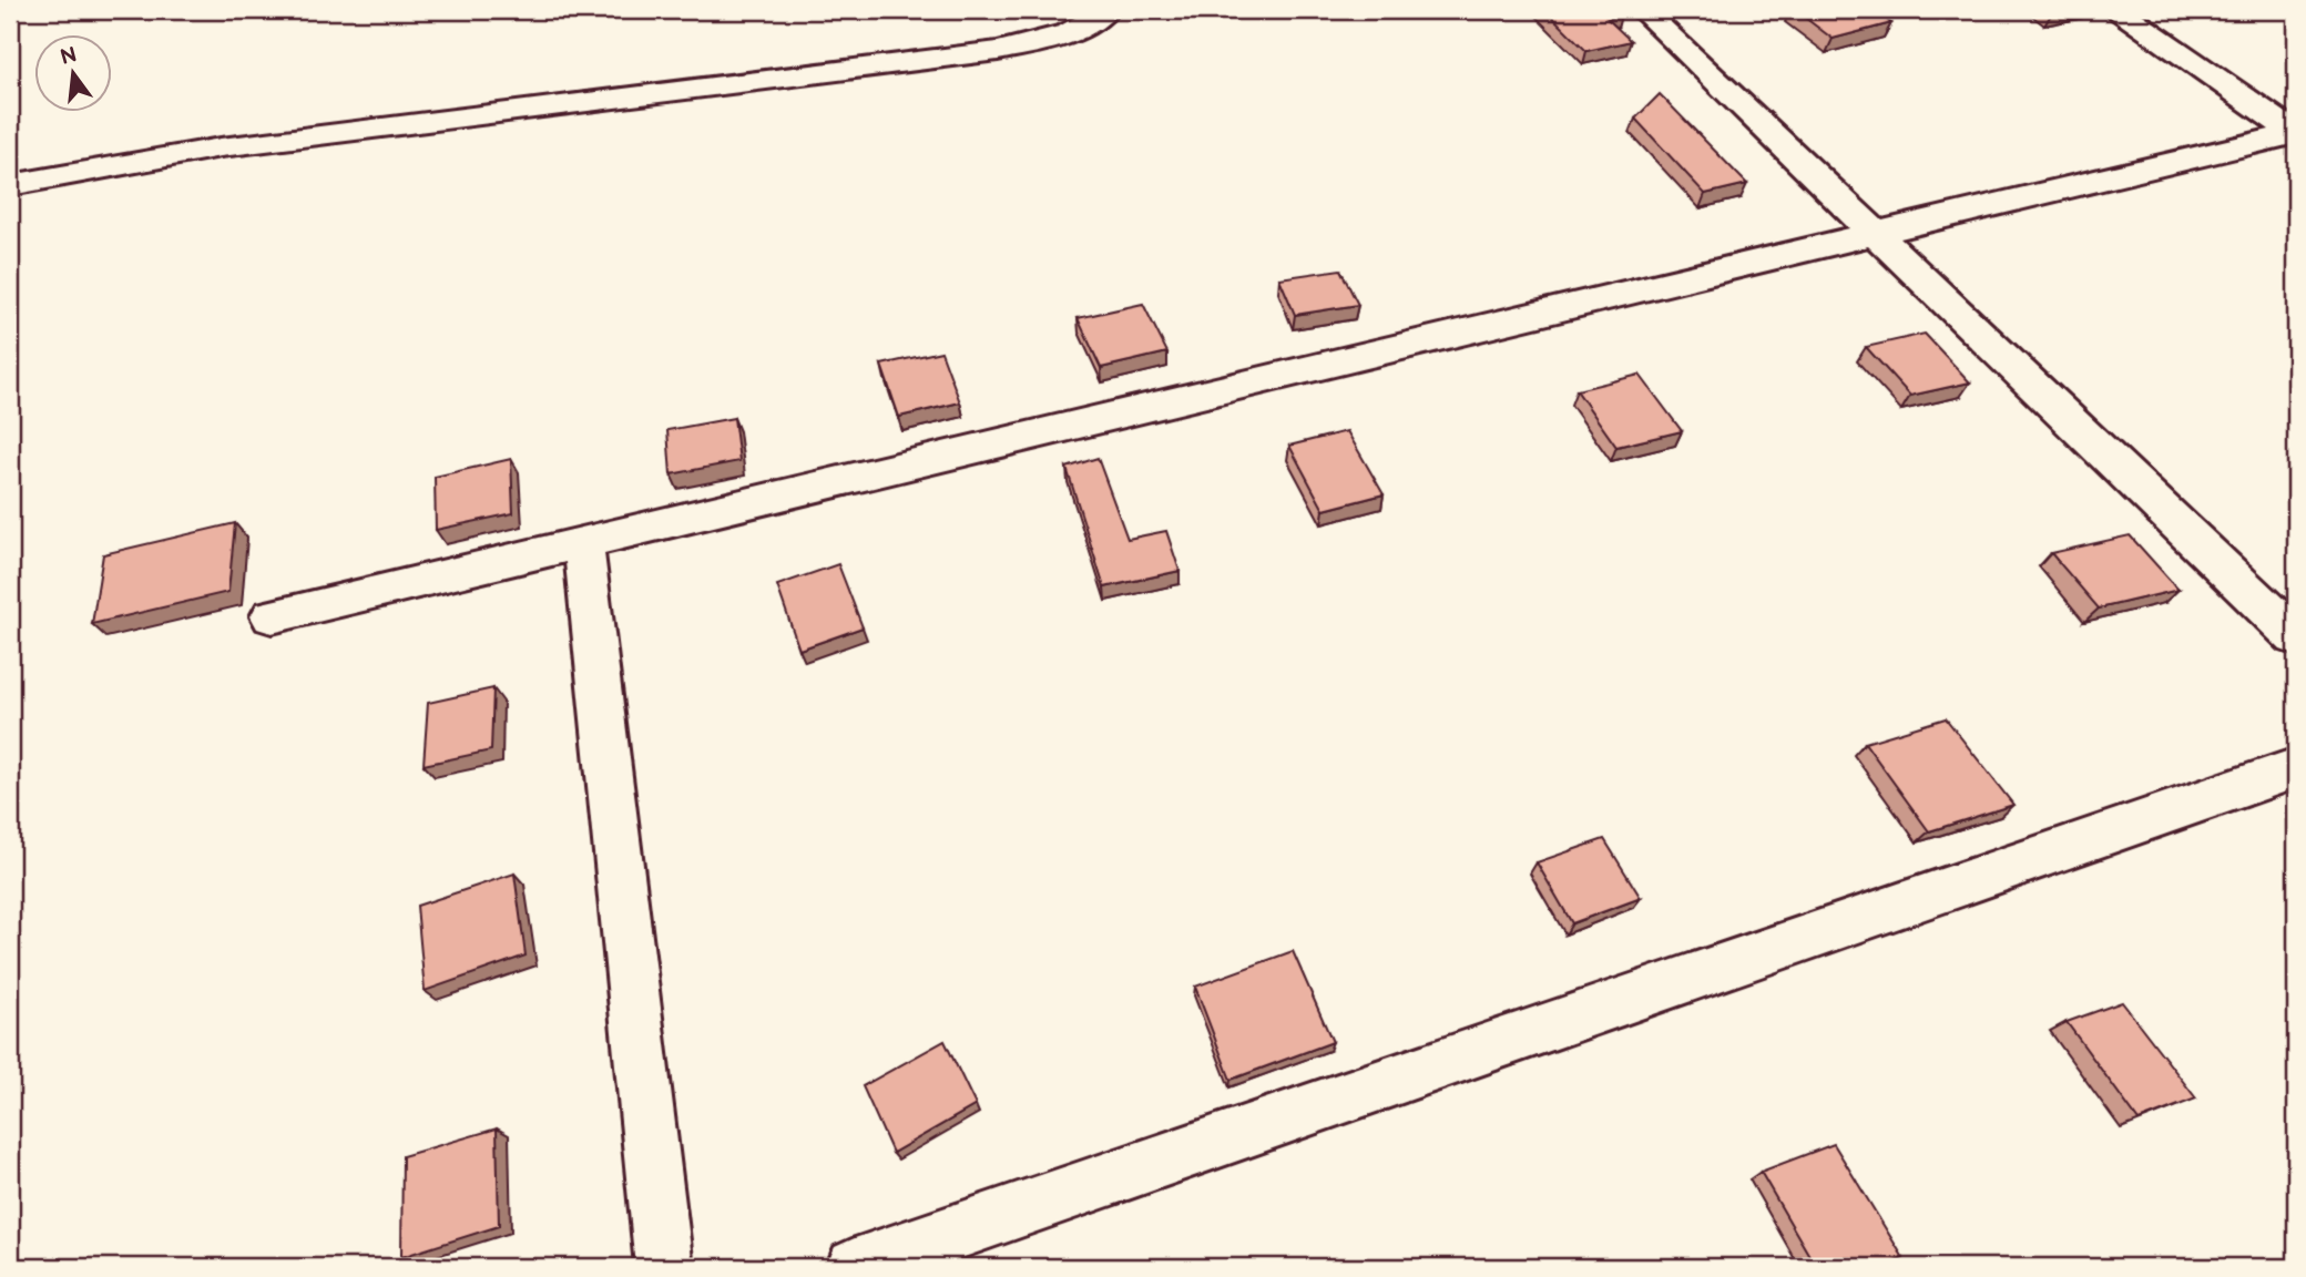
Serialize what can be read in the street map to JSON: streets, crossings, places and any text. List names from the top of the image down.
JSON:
{
  "north": "top"
}
